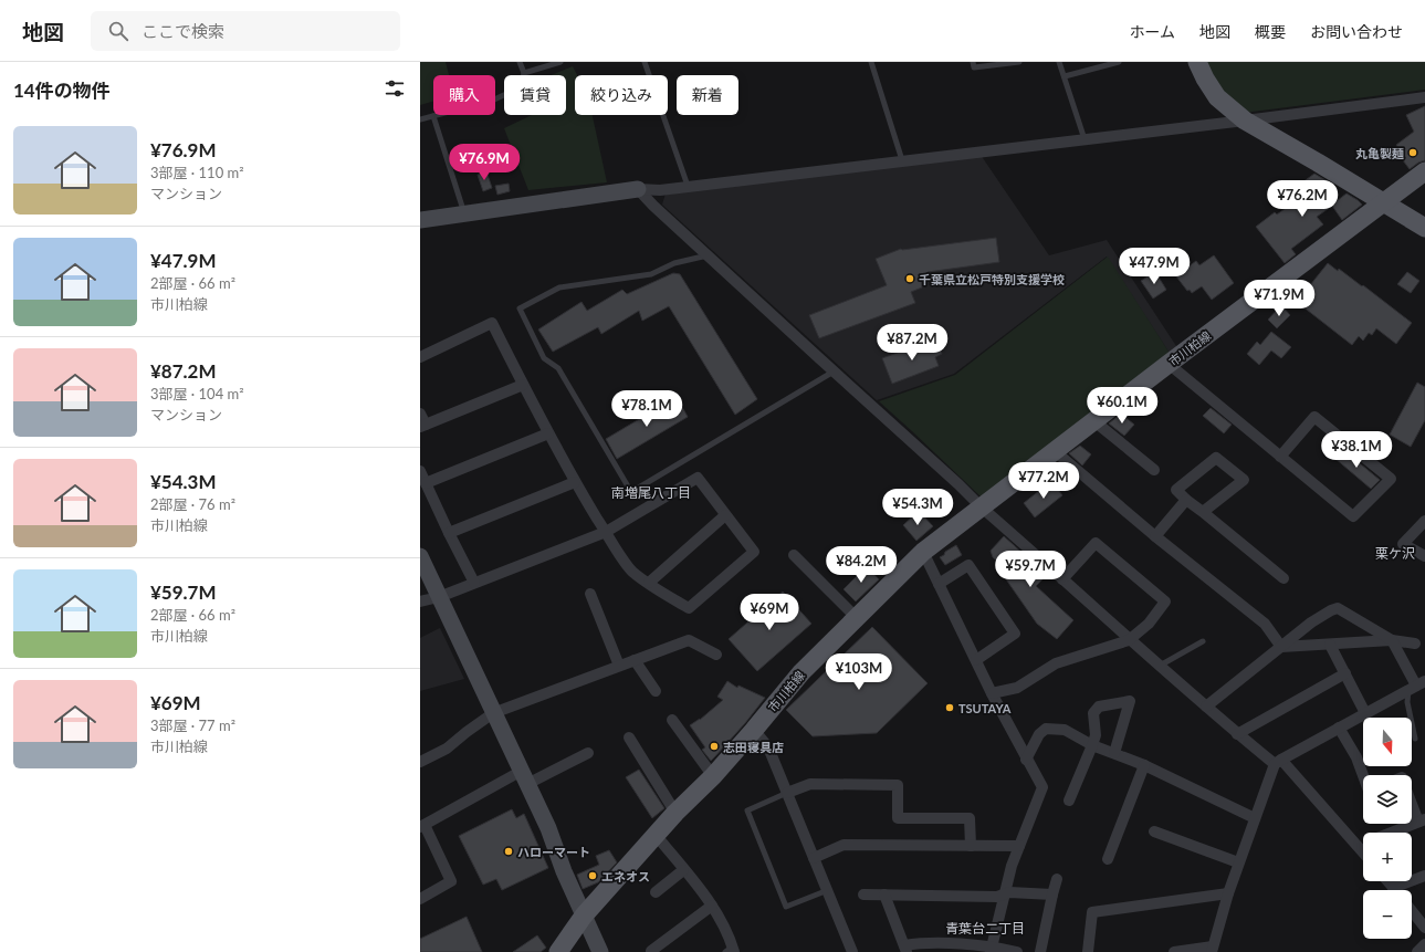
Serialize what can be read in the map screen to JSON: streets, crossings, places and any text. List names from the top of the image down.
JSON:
{
  "streets": {
    "main road": ["市川柏線"]
  },
  "districts": ["南増尾八丁目", "栗ケ沢", "青葉台二丁目"],
  "places": [
    "丸亀製麺",
    "千葉県立松戸特別支援学校",
    "TSUTAYA",
    "志田寝具店",
    "ハローマート",
    "エネオス"
  ],
  "north": "bottom",
  "page": {
    "header": "地図",
    "search": "ここで検索",
    "nav": [
      "ホーム",
      "地図",
      "概要",
      "お問い合わせ"
    ],
    "heading": "14件の物件",
    "chip": [
      "購入",
      "賃貸",
      "絞り込み",
      "新着"
    ],
    "list": [
      {
        "name": "¥76.9M",
        "note": "3部屋 · 110 m² · マンション"
      },
      {
        "name": "¥47.9M",
        "note": "2部屋 · 66 m² · 市川柏線"
      },
      {
        "name": "¥87.2M",
        "note": "3部屋 · 104 m² · マンション"
      },
      {
        "name": "¥54.3M",
        "note": "2部屋 · 76 m² · 市川柏線"
      },
      {
        "name": "¥59.7M",
        "note": "2部屋 · 66 m² · 市川柏線"
      },
      {
        "name": "¥69M",
        "note": "3部屋 · 77 m² · 市川柏線"
      }
    ],
    "price": [
      "¥76.9M",
      "¥76.2M",
      "¥47.9M",
      "¥71.9M",
      "¥87.2M",
      "¥60.1M",
      "¥78.1M",
      "¥38.1M",
      "¥77.2M",
      "¥54.3M",
      "¥84.2M",
      "¥59.7M",
      "¥69M",
      "¥103M"
    ],
    "map_buttons": ["+", "−"]
  }
}
